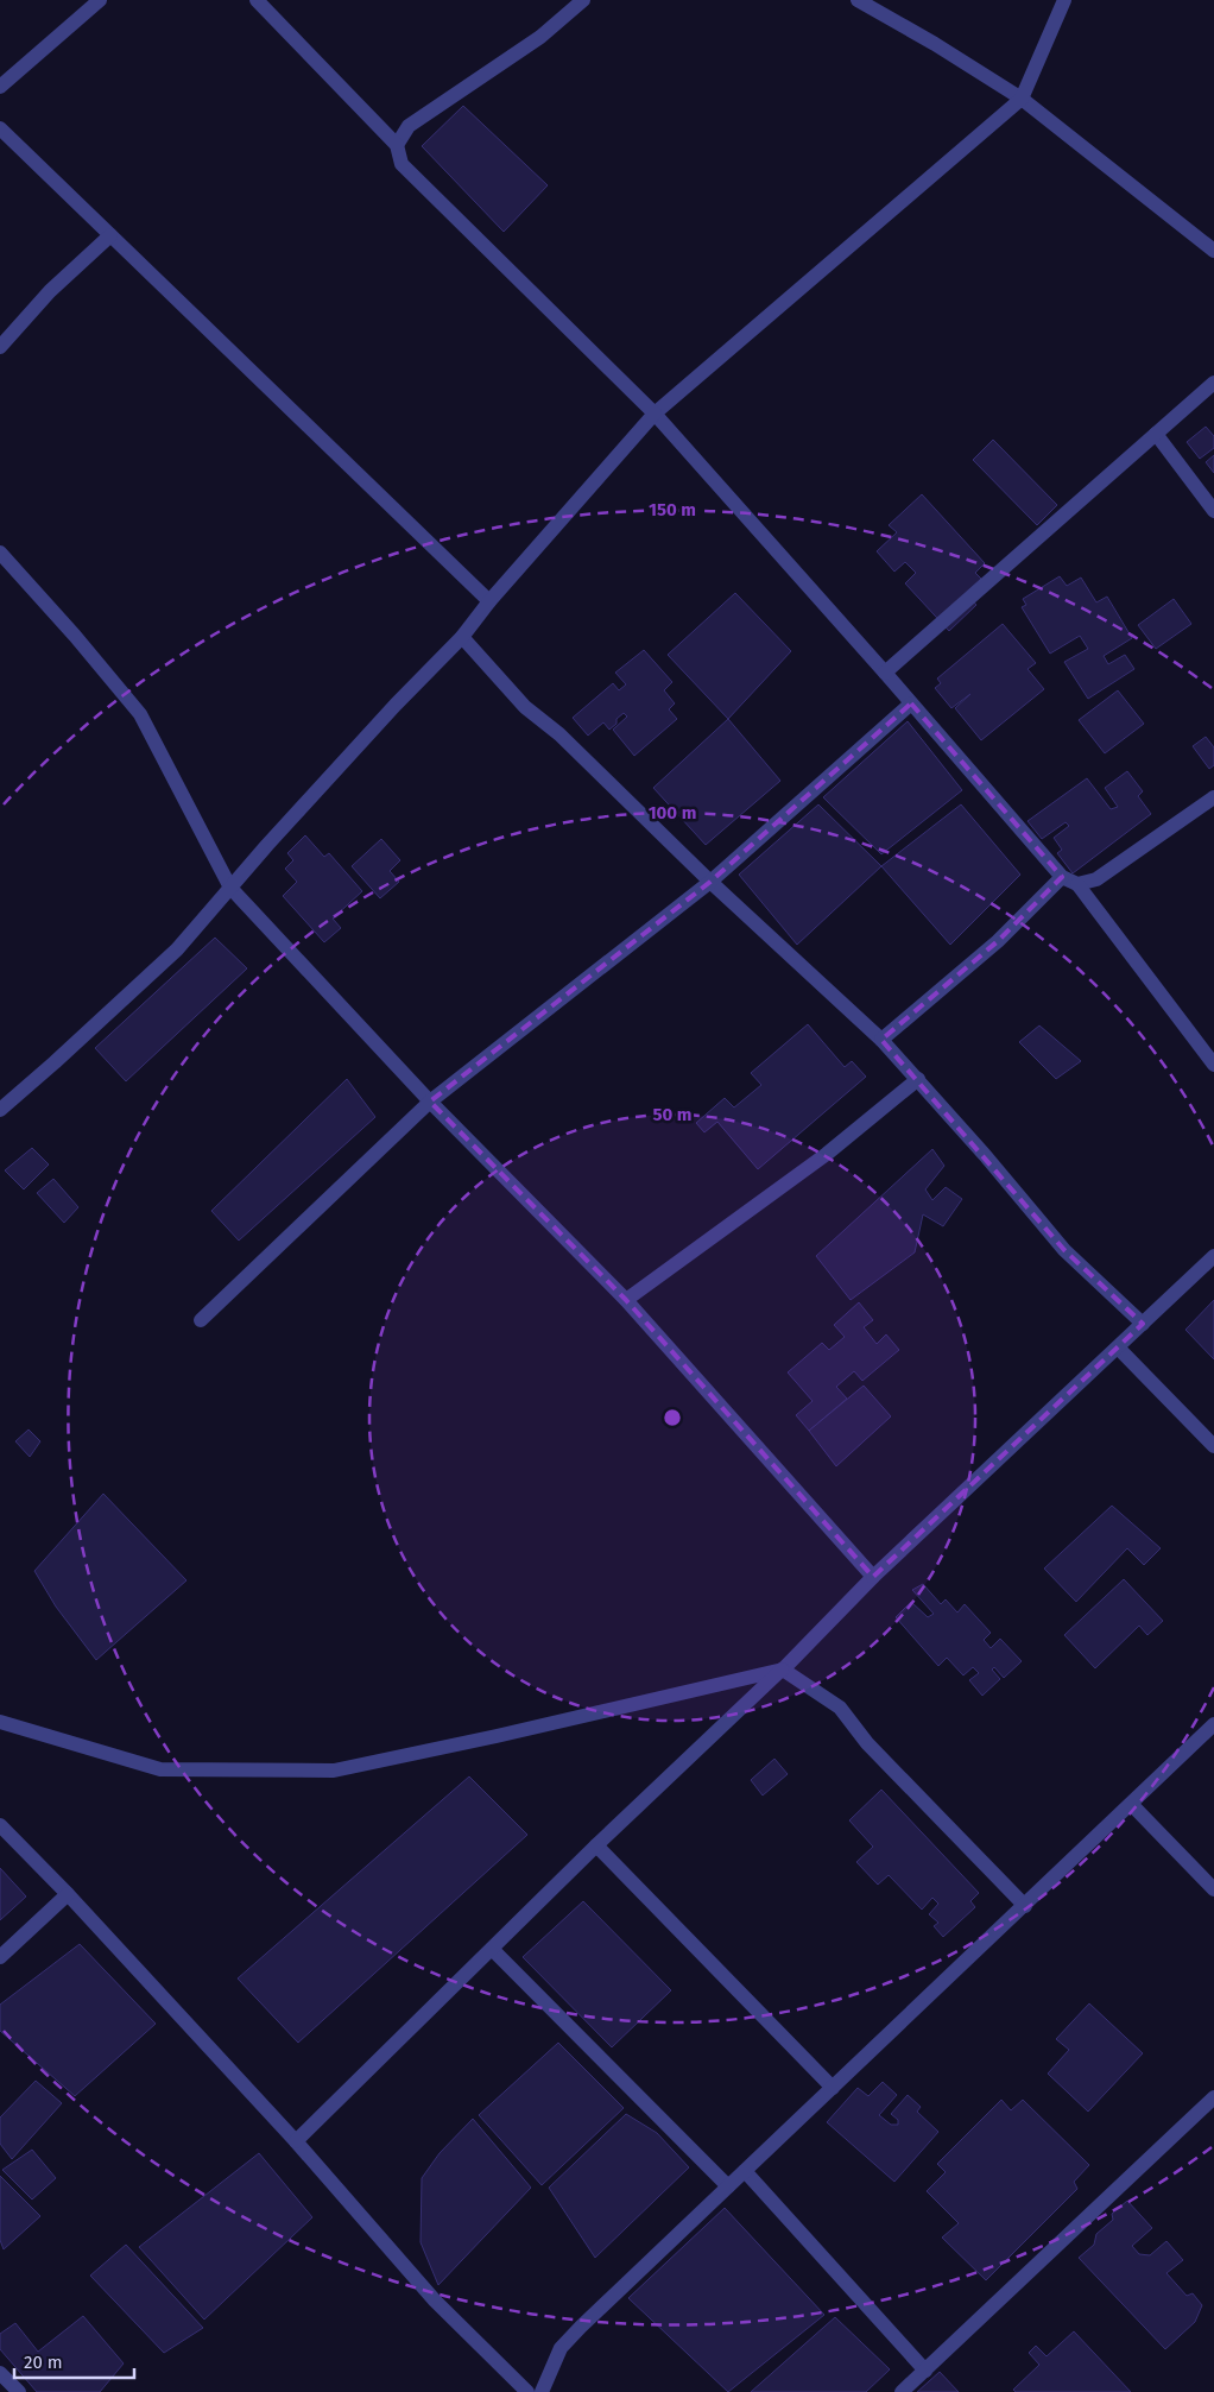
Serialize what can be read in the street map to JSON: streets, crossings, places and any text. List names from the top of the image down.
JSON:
{
  "scale_bar": "20 m",
  "rings": ["150 m", "100 m", "50 m"]
}
